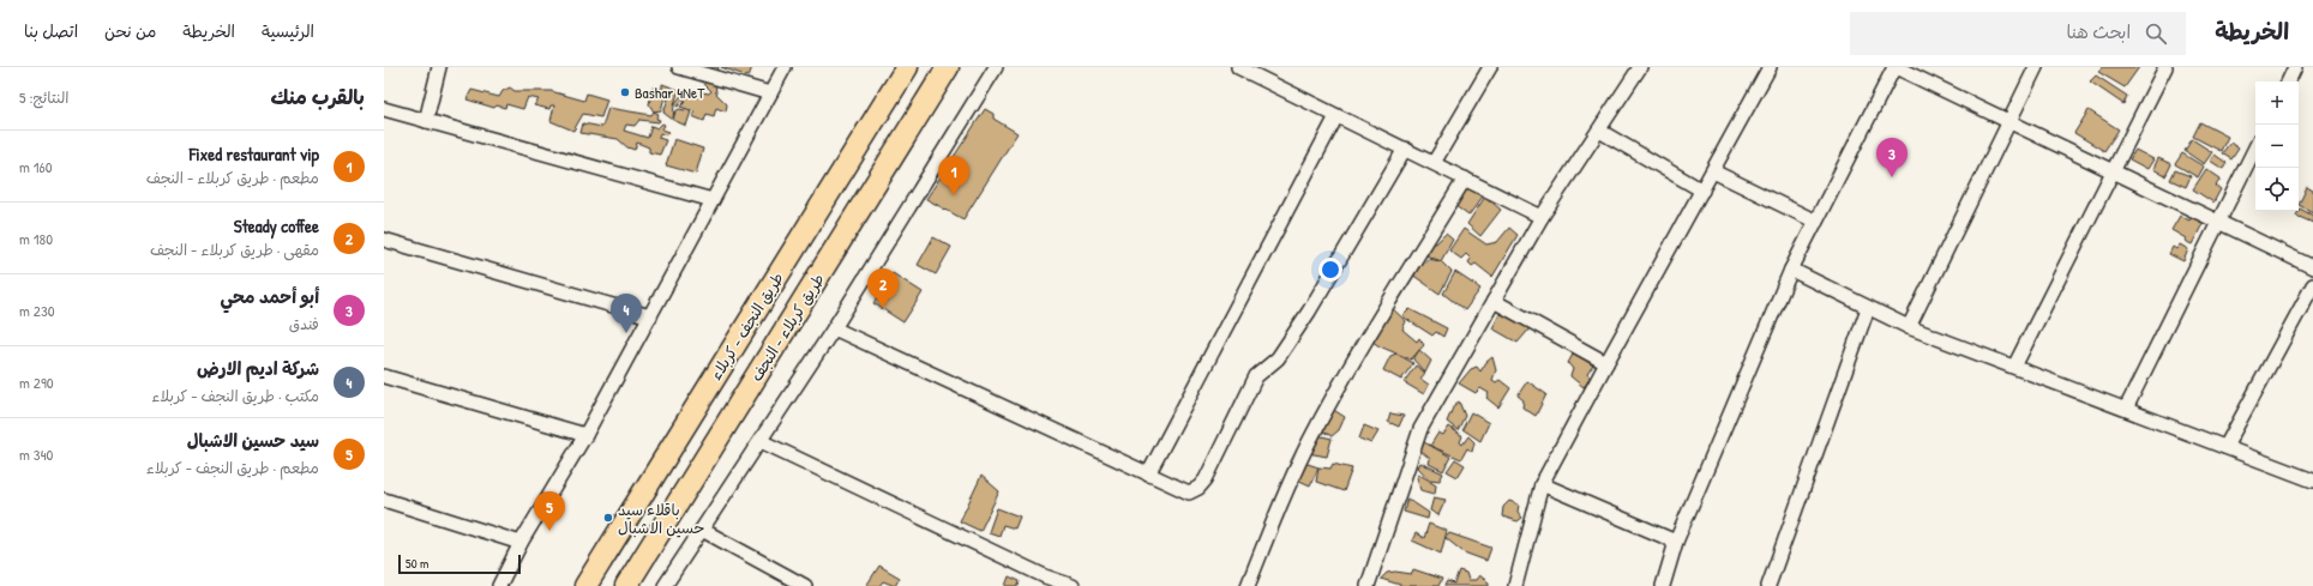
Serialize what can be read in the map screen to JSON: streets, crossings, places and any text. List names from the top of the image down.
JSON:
{
  "streets": {
    "highway": ["طريق النجف - کربلاء", "طريق کربلاء - النجف"]
  },
  "places": ["Bashar 4NeT", "باقلاء سيد حسين الاشبال"],
  "scale_bar": "50 m",
  "page": {
    "header": "الخريطة",
    "search": "ابحث هنا",
    "nav": [
      "الرئيسية",
      "الخريطة",
      "من نحن",
      "اتصل بنا"
    ],
    "heading": ["بالقرب منك", "النتائج: 5"],
    "map_buttons": ["+", "−"],
    "list": [
      {
        "mark": "1",
        "name": "Fixed restaurant vip",
        "note": "مطعم · طريق کربلاء - النجف",
        "value": "160 m"
      },
      {
        "mark": "2",
        "name": "Steady coffee",
        "note": "مقهى · طريق کربلاء - النجف",
        "value": "180 m"
      },
      {
        "mark": "3",
        "name": "أبو أحمد محي",
        "note": "فندق",
        "value": "230 m"
      },
      {
        "mark": "4",
        "name": "شركة اديم الارض",
        "note": "مكتب · طريق النجف - کربلاء",
        "value": "290 m"
      },
      {
        "mark": "5",
        "name": "سيد حسين الاشبال",
        "note": "مطعم · طريق النجف - کربلاء",
        "value": "340 m"
      }
    ],
    "pins": [
      "3",
      "1",
      "2",
      "4",
      "5"
    ],
    "scale": "50 m"
  }
}
